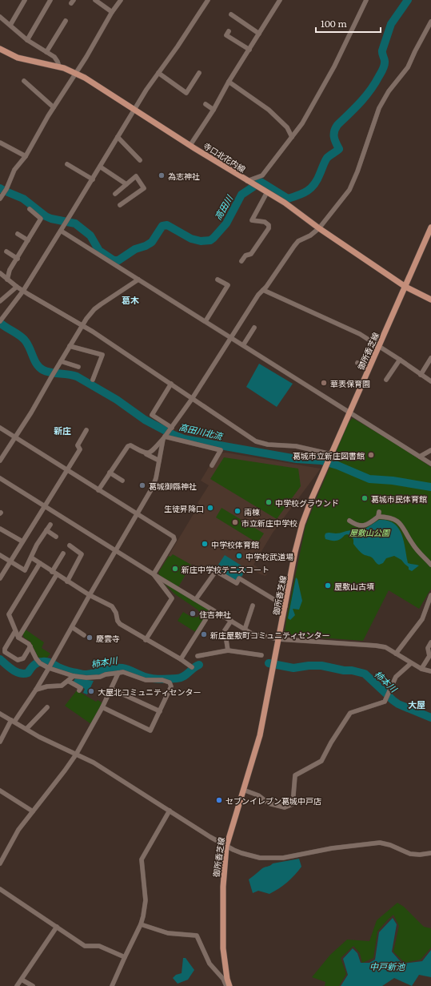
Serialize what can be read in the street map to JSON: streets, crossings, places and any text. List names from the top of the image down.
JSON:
{
  "streets": {
    "main road": ["寺口北花内線", "御所香芝線"]
  },
  "crossings": [
    ["寺口北花内線", "御所香芝線"]
  ],
  "districts": ["葛木", "新庄", "大屋"],
  "water": [
    "高田川",
    "高田川北流",
    "柿本川",
    "中戸新池"
  ],
  "parks": ["屋敷山公園"],
  "places": [
    "為志神社",
    "華表保育園",
    "葛城市立新庄図書館",
    "葛城御縣神社",
    "葛城市民体育館",
    "中学校グラウンド",
    "生徒昇降口",
    "南棟",
    "市立新庄中学校",
    "中学校体育館",
    "中学校武道場",
    "新庄中学校テニスコート",
    "屋敷山古墳",
    "住吉神社",
    "新庄屋敷町コミュニティセンター",
    "慶雲寺",
    "大屋北コミュニティセンター",
    "セブンイレブン葛城中戸店"
  ],
  "scale_bar": "100 m"
}
